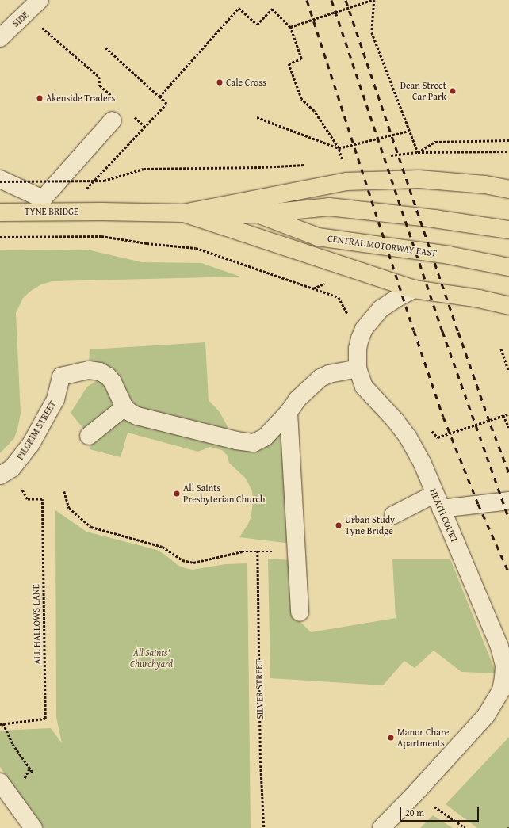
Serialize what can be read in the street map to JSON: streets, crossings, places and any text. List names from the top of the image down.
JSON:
{
  "streets": {
    "highway": ["TYNE BRIDGE", "CENTRAL MOTORWAY EAST"],
    "street": ["SIDE", "PILGRIM STREET", "HEATH COURT"],
    "path": ["ALL HALLOWS LANE", "SILVER STREET"]
  },
  "crossings": [
    ["TYNE BRIDGE", "CENTRAL MOTORWAY EAST"]
  ],
  "parks": ["All Saints' Churchyard"],
  "places": [
    "Cale Cross",
    "Dean Street Car Park",
    "Akenside Traders",
    "All Saints Presbyterian Church",
    "Urban Study Tyne Bridge",
    "Manor Chare Apartments"
  ],
  "scale_bar": "20 m"
}
